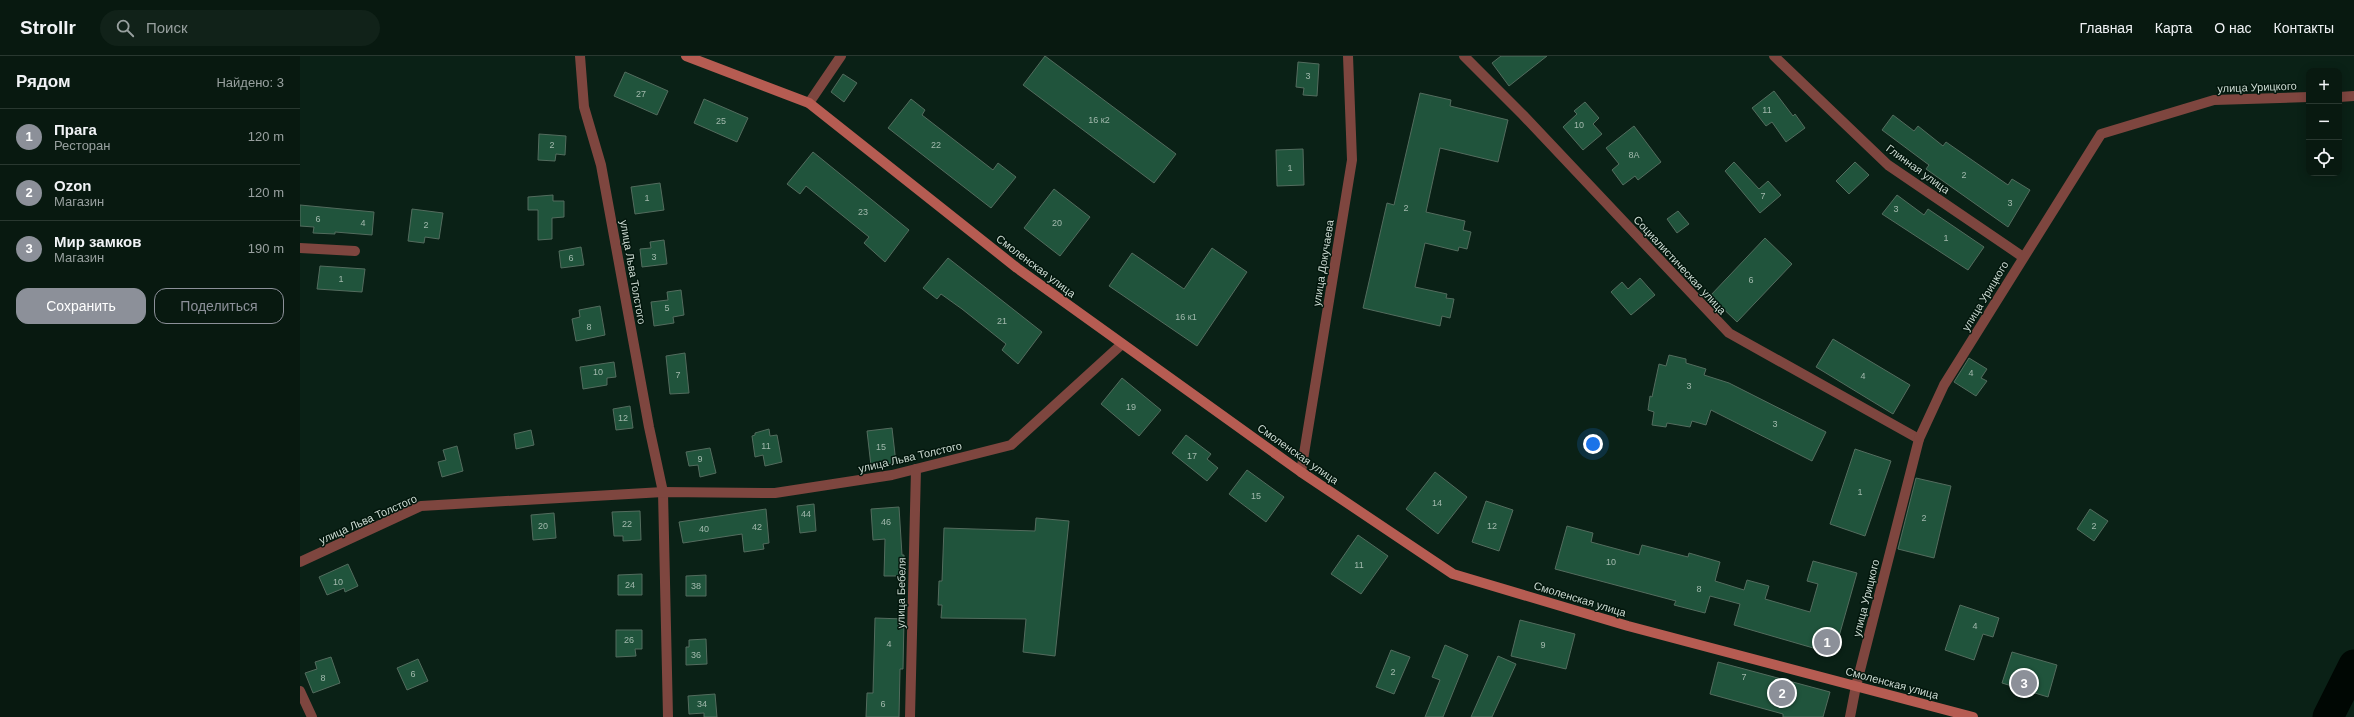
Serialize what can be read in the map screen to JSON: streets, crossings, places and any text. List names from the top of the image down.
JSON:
{
  "streets": {
    "main road": ["Смоленская улица"],
    "street": [
      "улица Урицкого",
      "Глинная улица",
      "улица Докучаева",
      "Социалистическая улица",
      "улица Льва Толстого",
      "улица Бебеля"
    ]
  },
  "crossings": [
    ["улица Урицкого", "Глинная улица"],
    ["улица Урицкого", "Социалистическая улица"],
    ["улица Урицкого", "Смоленская улица"],
    ["улица Докучаева", "Смоленская улица"],
    ["Смоленская улица", "улица Льва Толстого"],
    ["улица Льва Толстого", "улица Бебеля"]
  ],
  "house_numbers": [
    "3",
    "27",
    "11",
    "16 к2",
    "25",
    "10",
    "2",
    "22",
    "8А",
    "1",
    "2",
    "7",
    "1",
    "3",
    "2",
    "3",
    "23",
    "6",
    "4",
    "20",
    "2",
    "1",
    "3",
    "6",
    "1",
    "6",
    "5",
    "16 к1",
    "21",
    "8",
    "10",
    "4",
    "7",
    "4",
    "3",
    "19",
    "12",
    "3",
    "11",
    "15",
    "17",
    "9",
    "1",
    "15",
    "14",
    "44",
    "2",
    "46",
    "22",
    "20",
    "12",
    "2",
    "42",
    "40",
    "10",
    "11",
    "10",
    "24",
    "38",
    "8",
    "4",
    "26",
    "4",
    "9",
    "36",
    "2",
    "6",
    "7",
    "8",
    "34",
    "6"
  ],
  "page": {
    "header": "Strollr",
    "search": "Поиск",
    "nav": [
      "Главная",
      "Карта",
      "О нас",
      "Контакты"
    ],
    "heading": ["Рядом", "Найдено: 3"],
    "map_buttons": ["+", "−"],
    "list": [
      {
        "mark": "1",
        "name": "Прага",
        "note": "Ресторан",
        "value": "120 m"
      },
      {
        "mark": "2",
        "name": "Ozon",
        "note": "Магазин",
        "value": "120 m"
      },
      {
        "mark": "3",
        "name": "Мир замков",
        "note": "Магазин",
        "value": "190 m"
      }
    ],
    "buttons": ["Сохранить", "Поделиться"],
    "pins": ["1", "3", "2"]
  }
}
